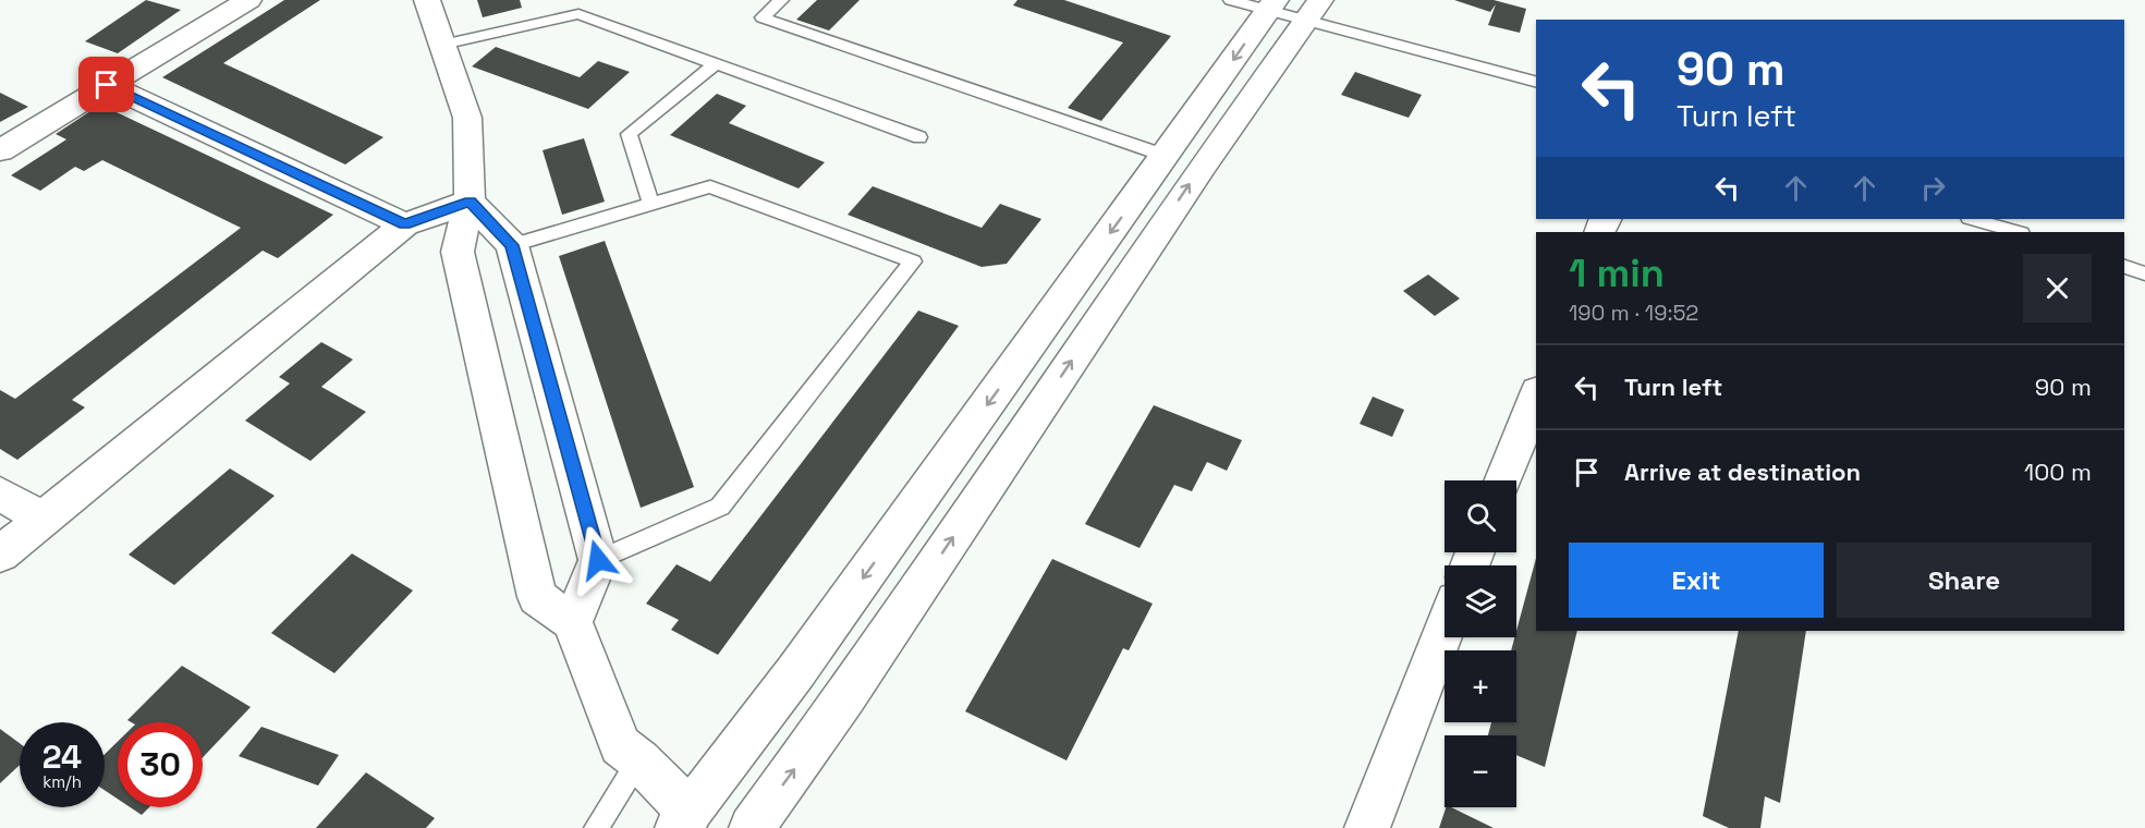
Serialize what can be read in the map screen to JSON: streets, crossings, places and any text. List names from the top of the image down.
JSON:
{
  "page": {
    "turn": ["90 m", "Turn left"],
    "heading": ["1 min", "190 m · 19:52"],
    "list": [
      {
        "name": "Turn left",
        "value": "90 m"
      },
      {
        "name": "Arrive at destination",
        "value": "100 m"
      }
    ],
    "map_buttons": ["+", "−"],
    "buttons": ["Exit", "Share"],
    "speed": "24 km/h",
    "limit": "30"
  }
}
